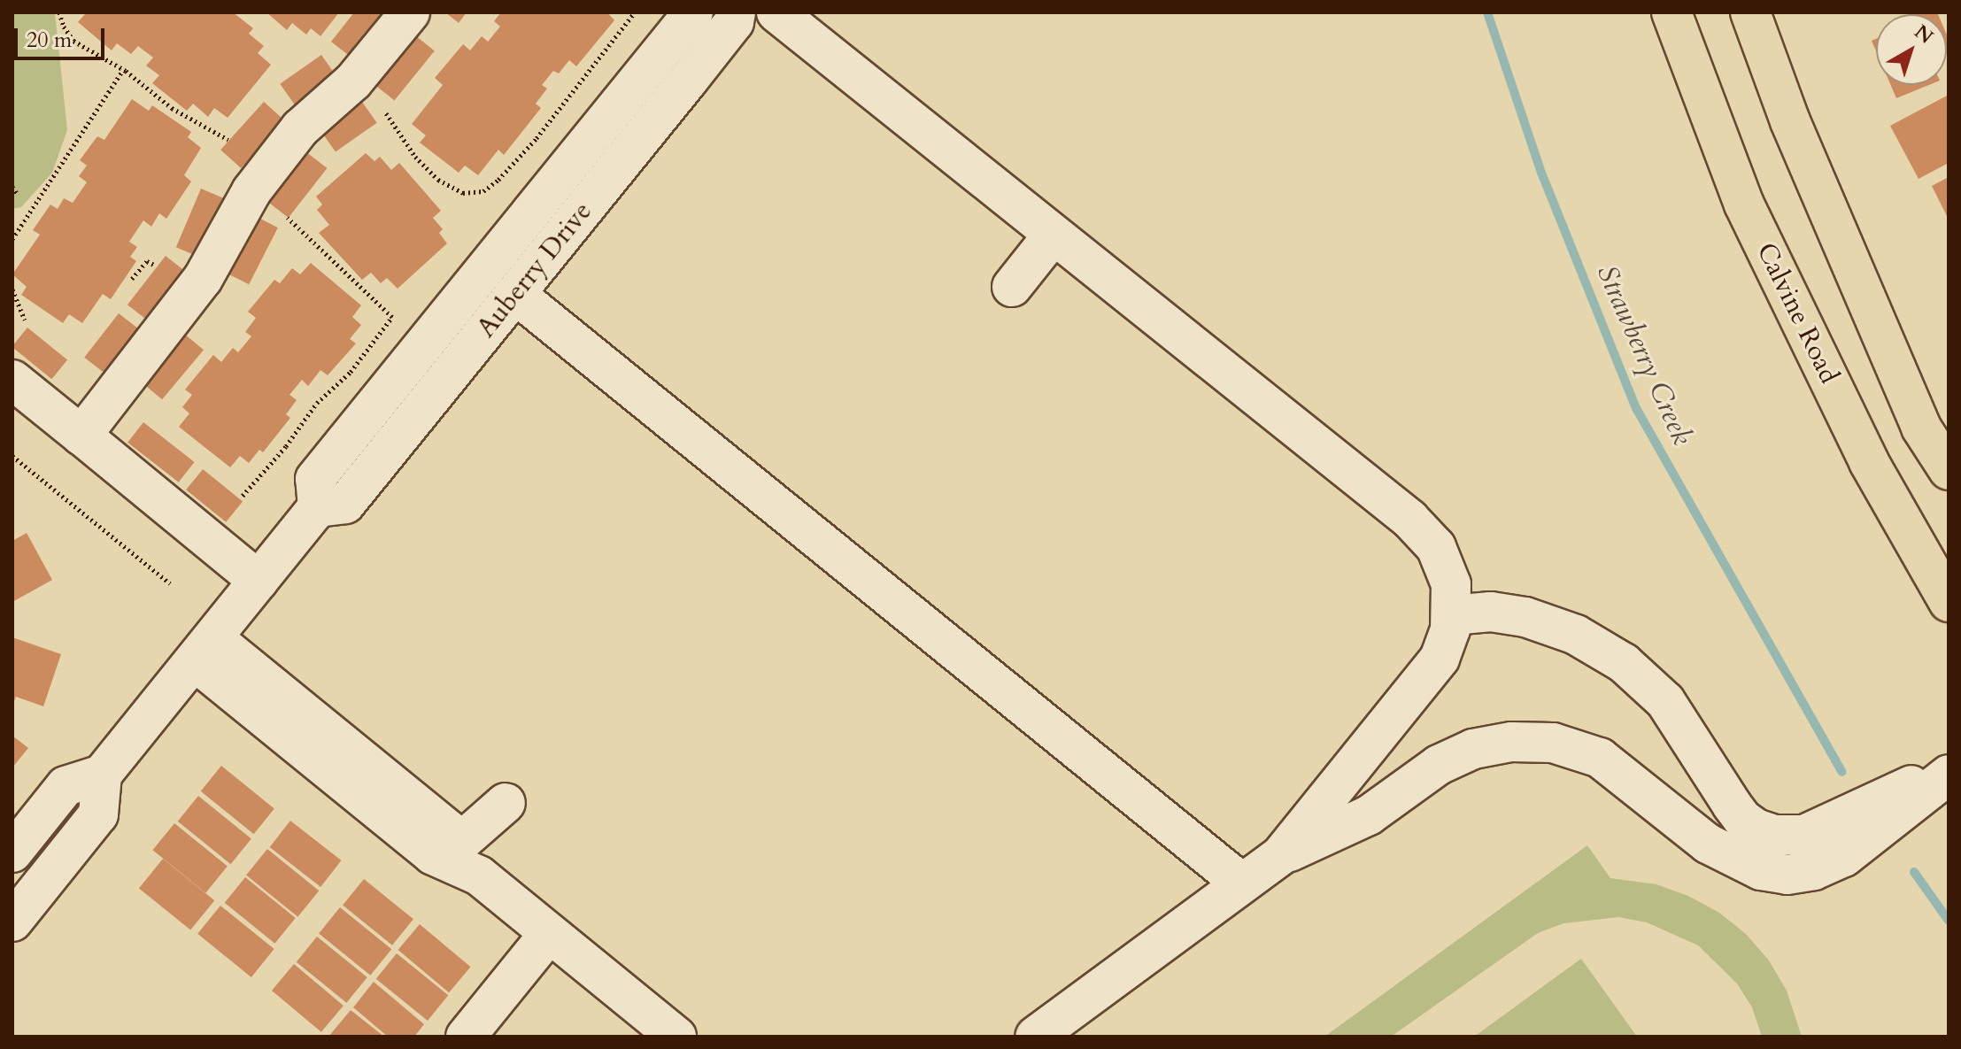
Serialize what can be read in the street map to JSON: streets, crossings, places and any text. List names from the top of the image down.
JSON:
{
  "streets": {
    "main road": ["Calvine Road"],
    "street": ["Auberry Drive"]
  },
  "water": ["Strawberry Creek"],
  "scale_bar": "20 m",
  "north": "top right"
}
